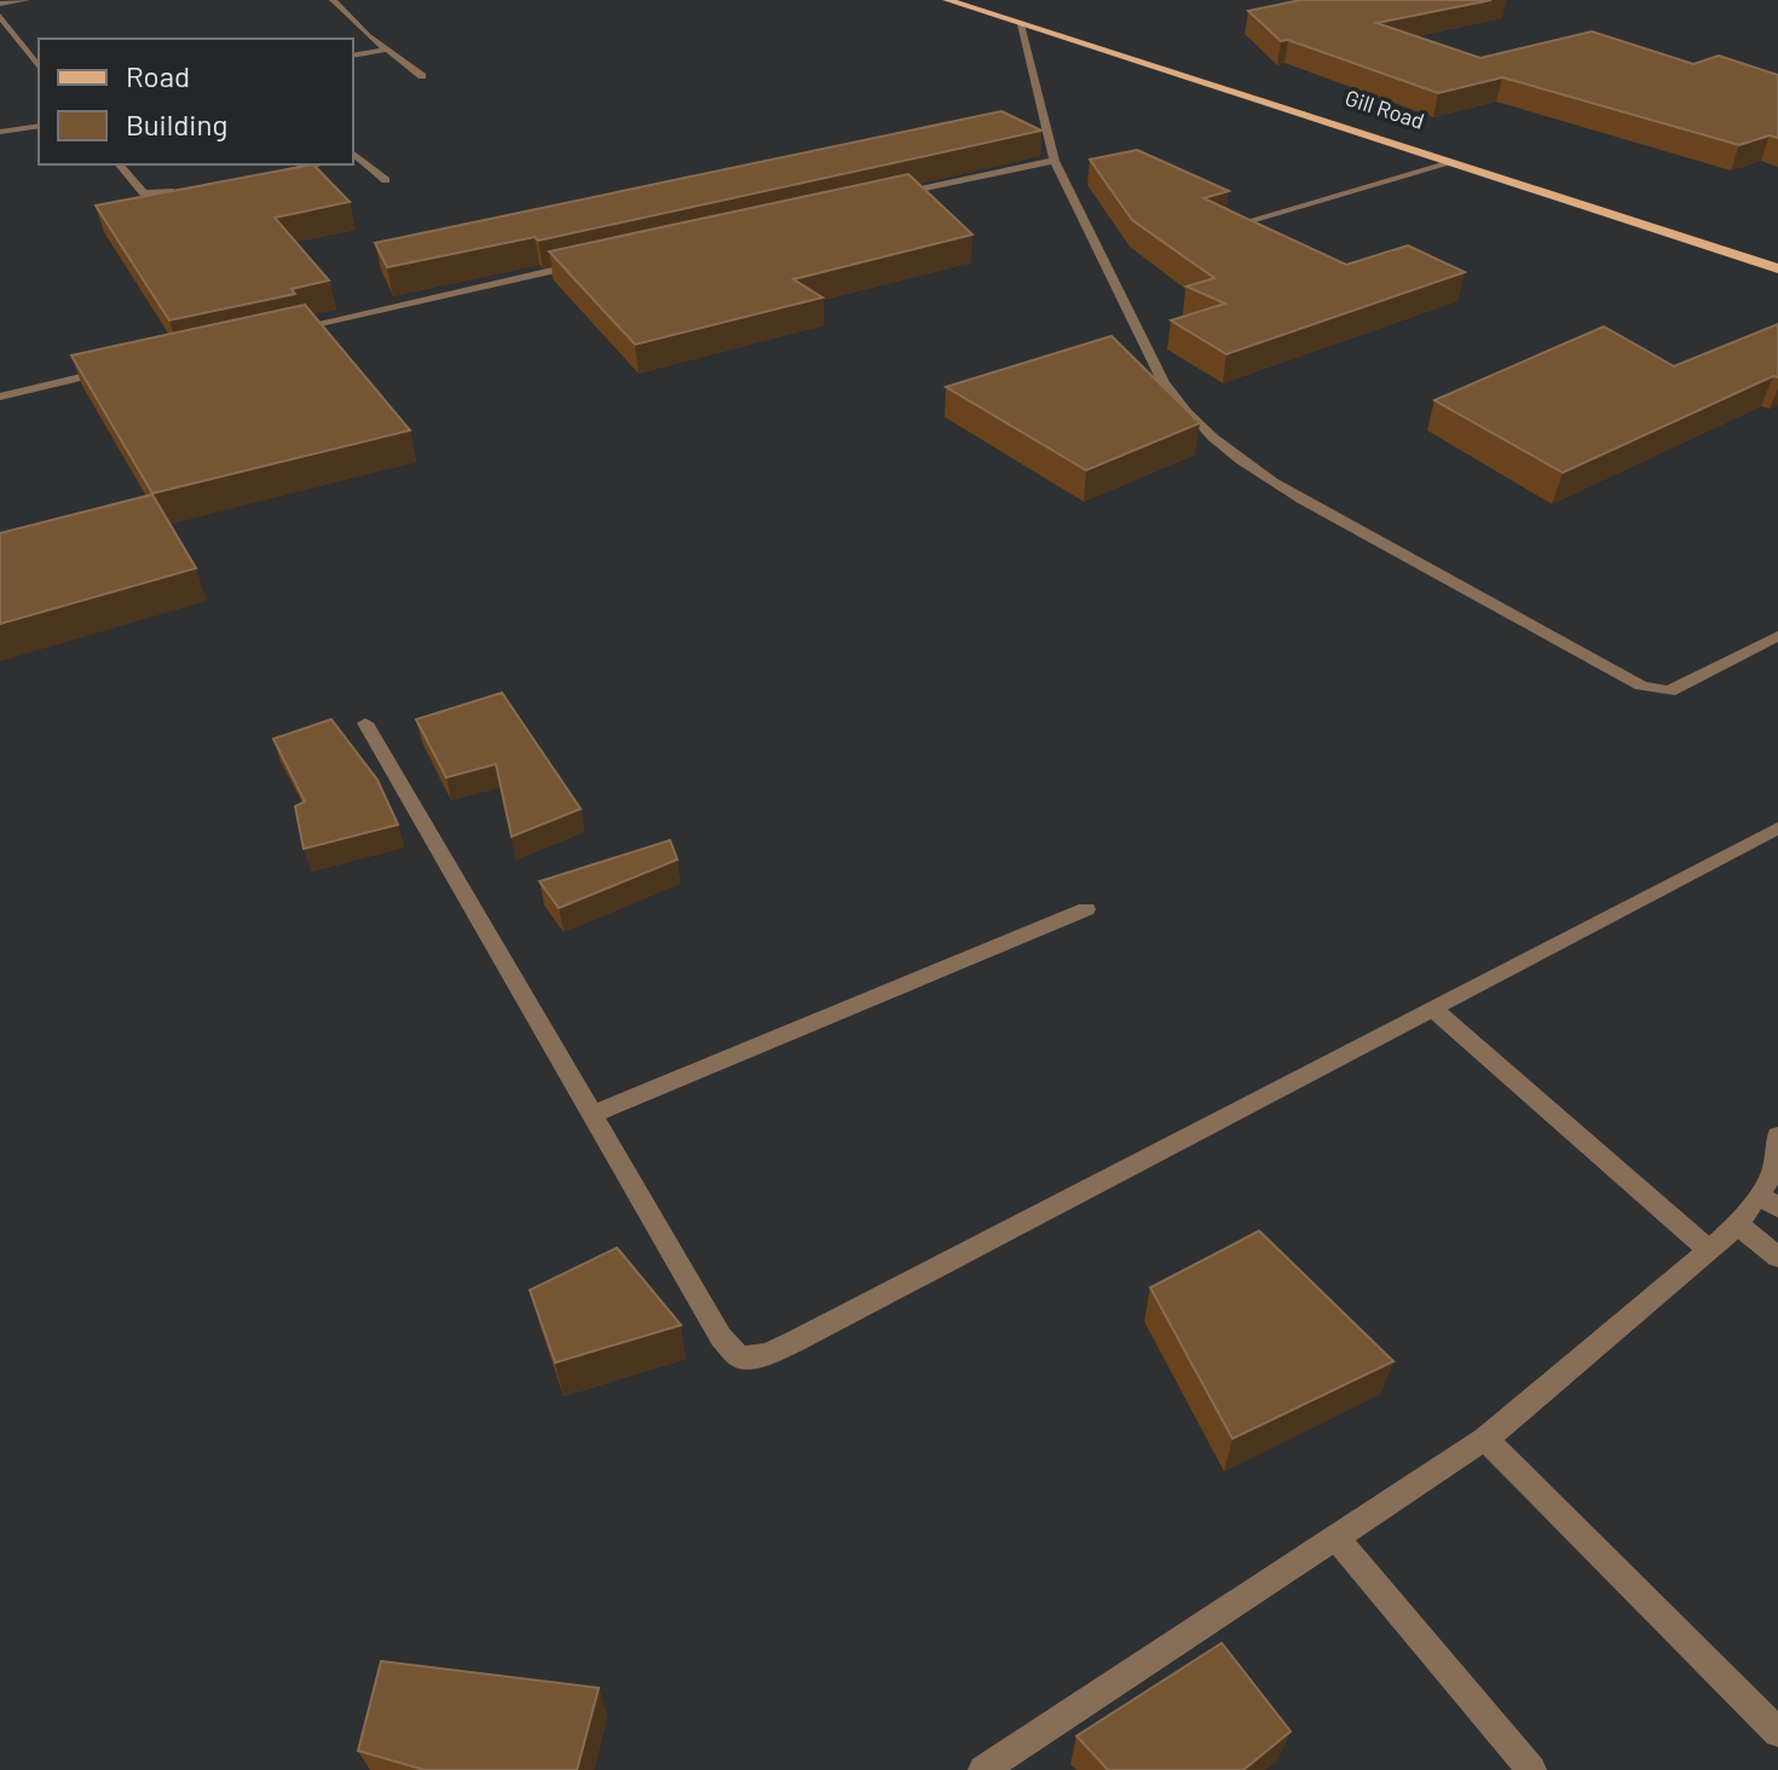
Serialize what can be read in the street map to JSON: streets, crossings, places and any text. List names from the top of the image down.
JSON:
{
  "streets": {
    "main road": ["Gill Road"]
  },
  "legend": ["Road", "Building"]
}
